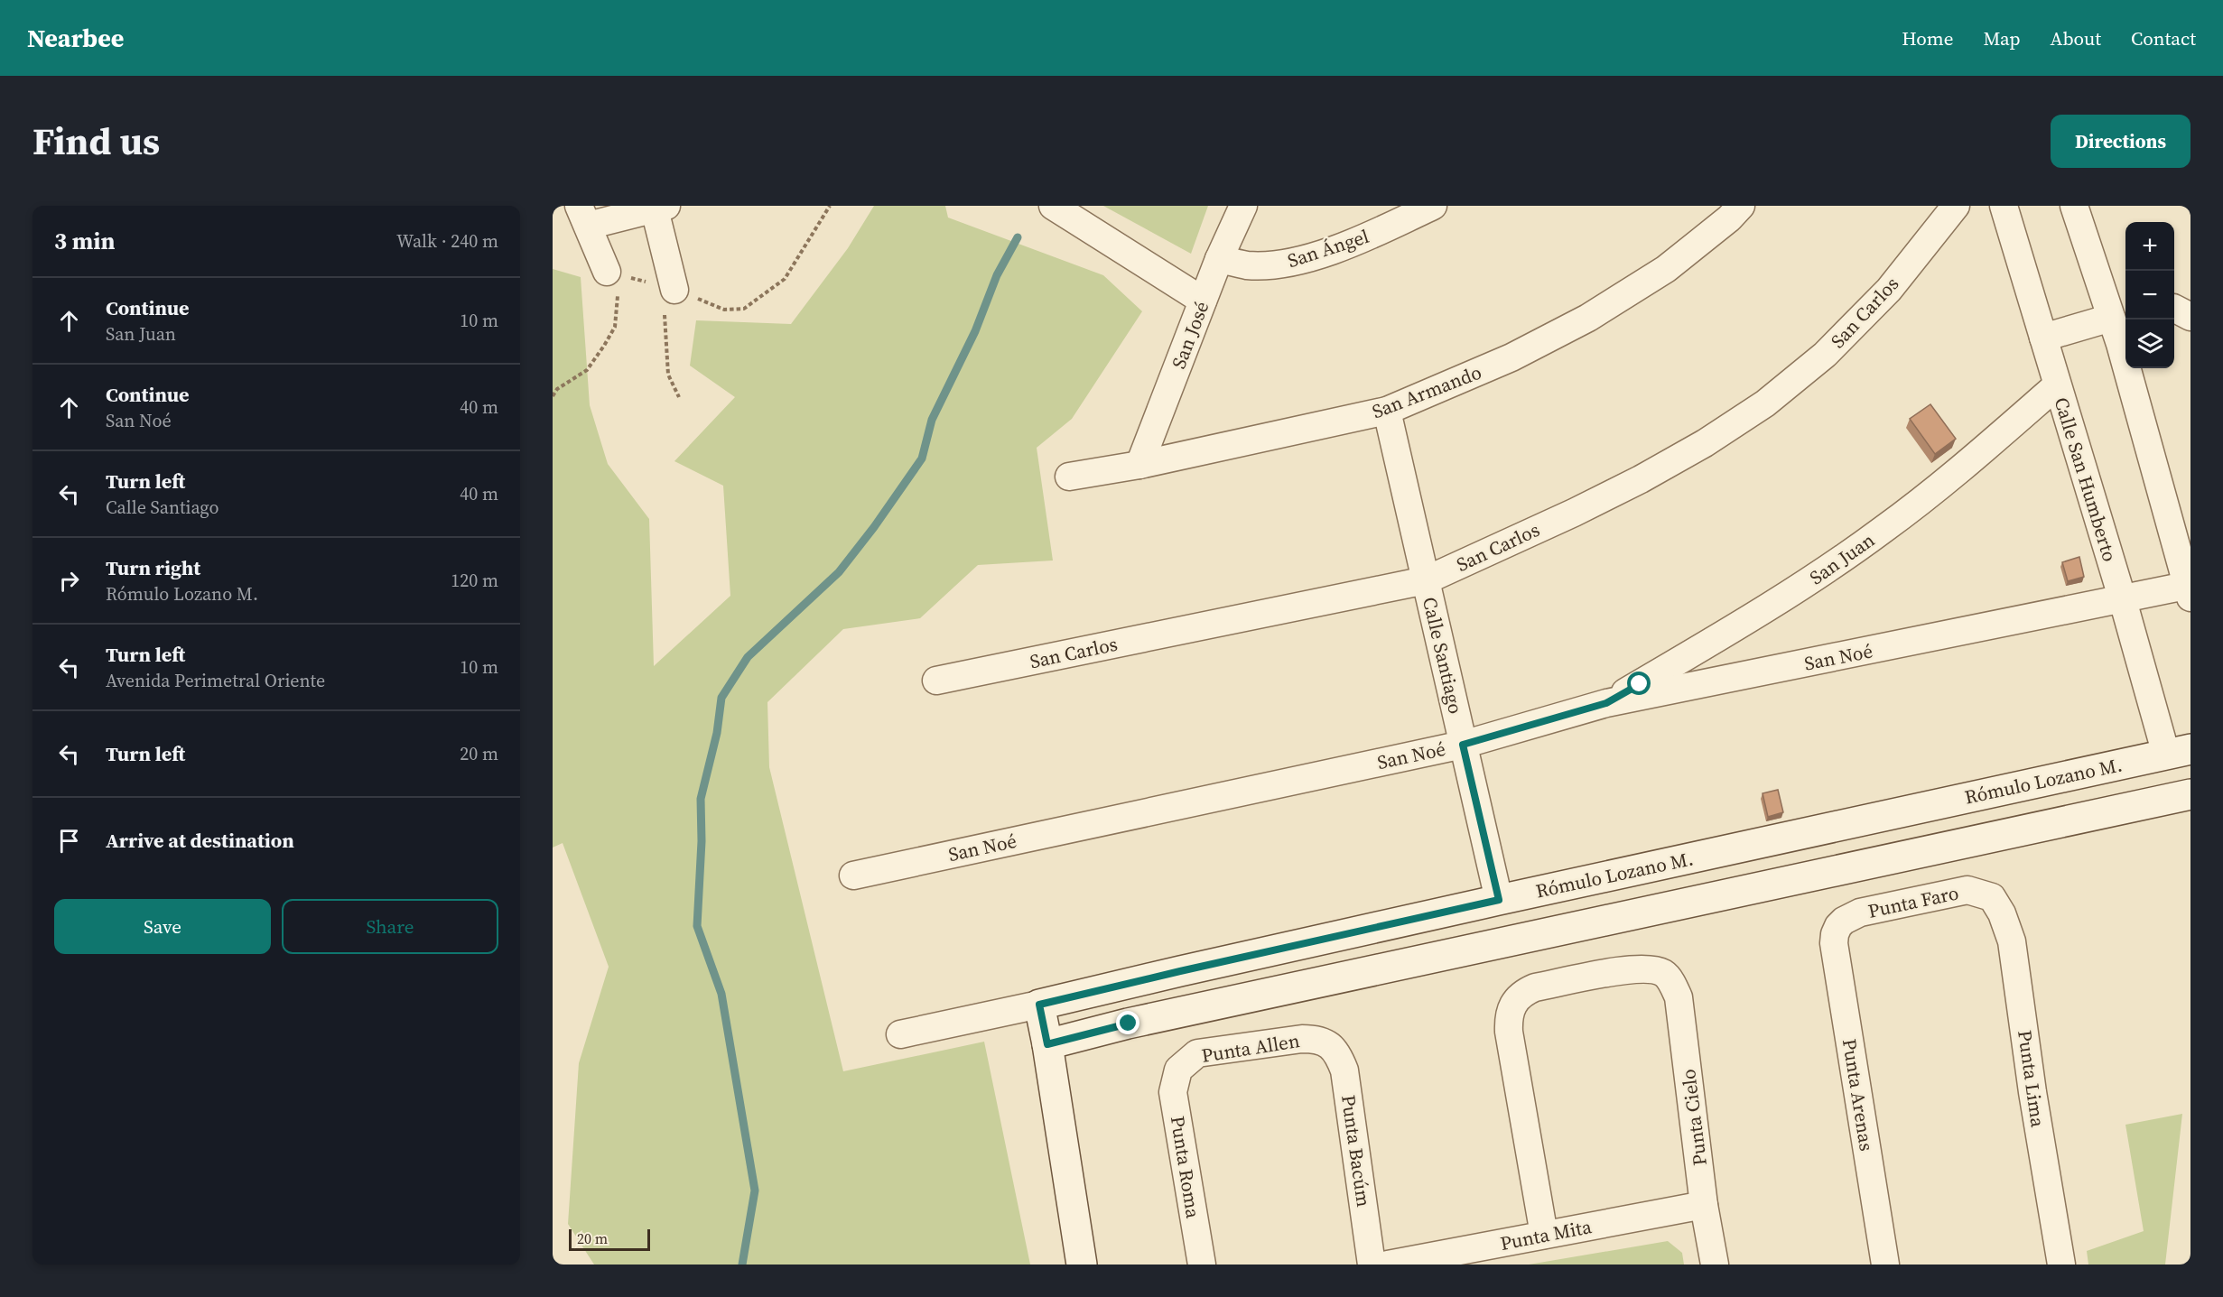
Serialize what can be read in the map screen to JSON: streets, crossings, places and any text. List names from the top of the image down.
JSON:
{
  "streets": {
    "street": [
      "San Ángel",
      "San Carlos",
      "San José",
      "San Armando",
      "Calle San Humberto",
      "San Juan",
      "Calle Santiago",
      "San Noé",
      "Rómulo Lozano M.",
      "Punta Faro",
      "Punta Allen",
      "Punta Lima",
      "Punta Arenas",
      "Punta Cielo",
      "Punta Bacúm",
      "Punta Roma",
      "Punta Mita"
    ]
  },
  "crossings": [
    ["San Ángel", "San José"],
    ["San Carlos", "Calle Santiago"],
    ["San José", "San Armando"],
    ["San Armando", "Calle Santiago"],
    ["Calle San Humberto", "San Juan"],
    ["Calle San Humberto", "San Noé"],
    ["Calle San Humberto", "Rómulo Lozano M."],
    ["San Juan", "San Noé"],
    ["Calle Santiago", "San Noé"],
    ["Calle Santiago", "Rómulo Lozano M."],
    ["Punta Faro", "Punta Lima"],
    ["Punta Faro", "Punta Arenas"],
    ["Punta Allen", "Punta Bacúm"],
    ["Punta Allen", "Punta Roma"],
    ["Punta Cielo", "Punta Mita"]
  ],
  "scale_bar": "20 m",
  "page": {
    "header": "Nearbee",
    "nav": [
      "Home",
      "Map",
      "About",
      "Contact"
    ],
    "title": "Find us",
    "buttons": [
      "Directions",
      ["Save", "Share"]
    ],
    "heading": ["3 min", "Walk · 240 m"],
    "map_buttons": ["+", "−"],
    "list": [
      ["Continue", "San Juan", "10 m"],
      ["Continue", "San Noé", "40 m"],
      ["Turn left", "Calle Santiago", "40 m"],
      ["Turn right", "Rómulo Lozano M.", "120 m"],
      ["Turn left", "Avenida Perimetral Oriente", "10 m"],
      ["Turn left", "20 m"],
      "Arrive at destination"
    ],
    "scale": "20 m"
  }
}
